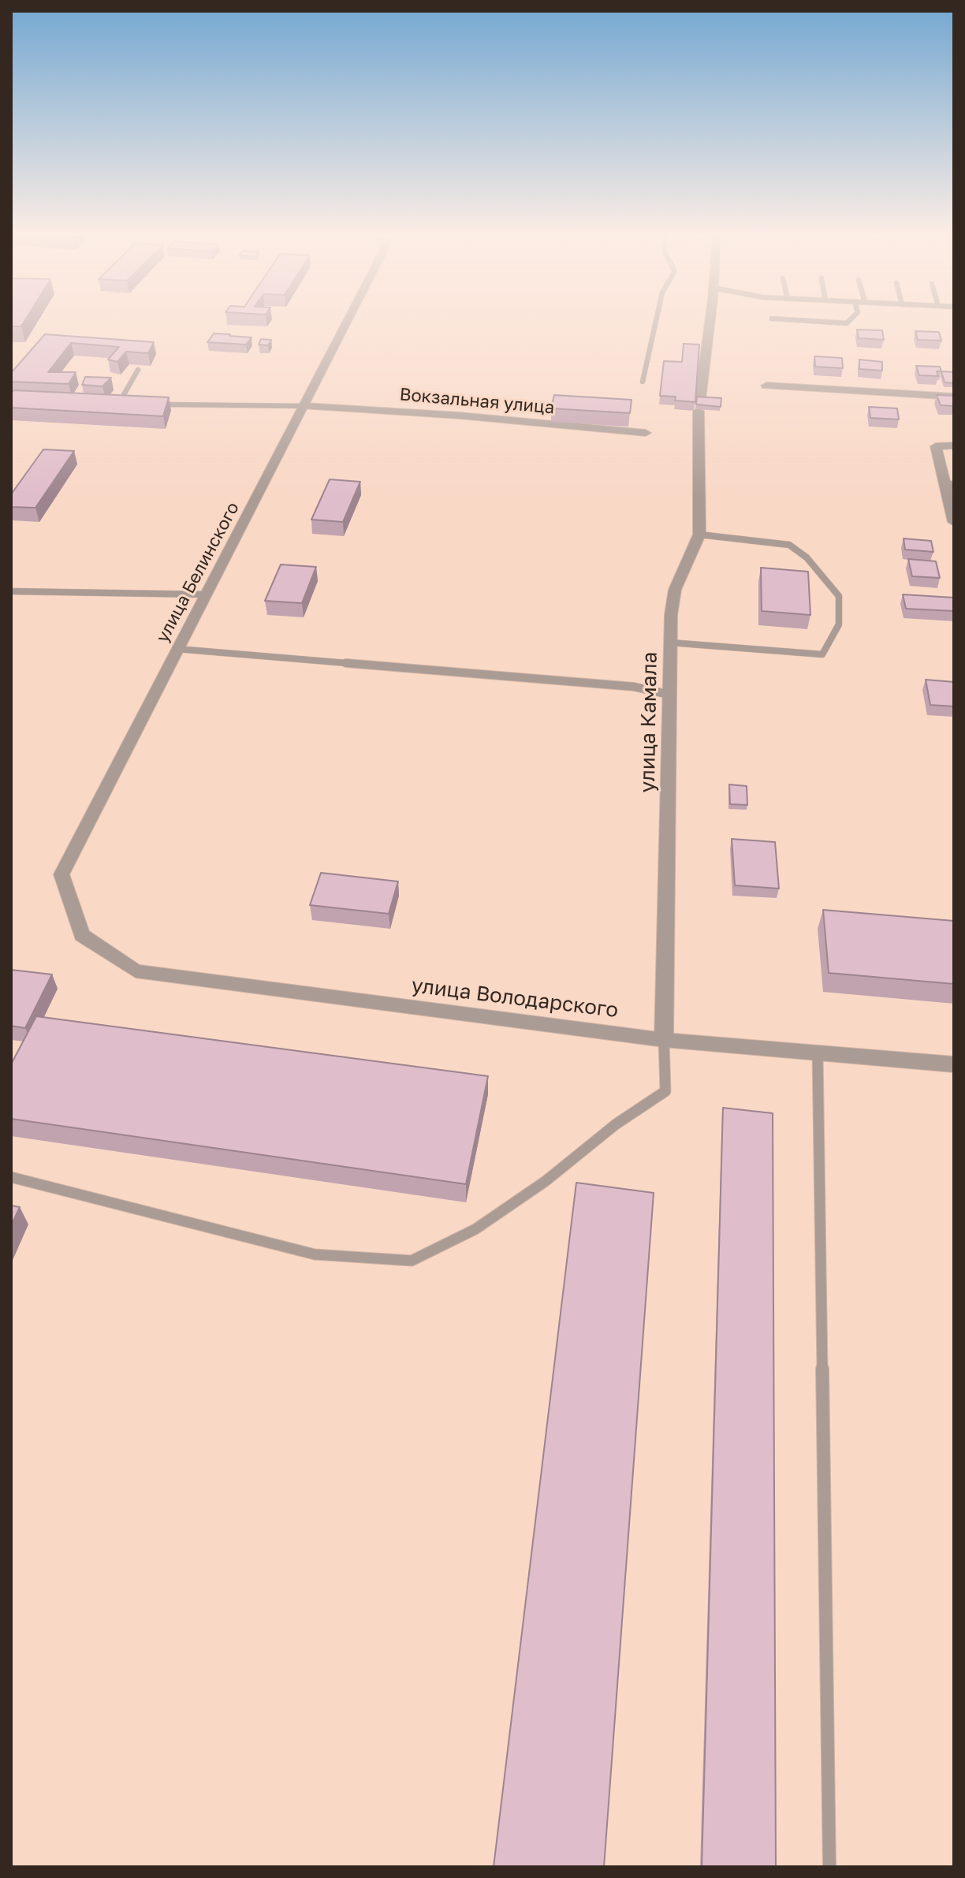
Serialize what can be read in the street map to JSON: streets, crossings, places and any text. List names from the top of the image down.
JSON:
{
  "streets": {
    "street": [
      "Вокзальная улица",
      "улица Белинского",
      "улица Камала",
      "улица Володарского"
    ]
  },
  "crossings": [
    ["Вокзальная улица", "улица Белинского"],
    ["улица Белинского", "улица Володарского"],
    ["улица Камала", "улица Володарского"]
  ]
}
